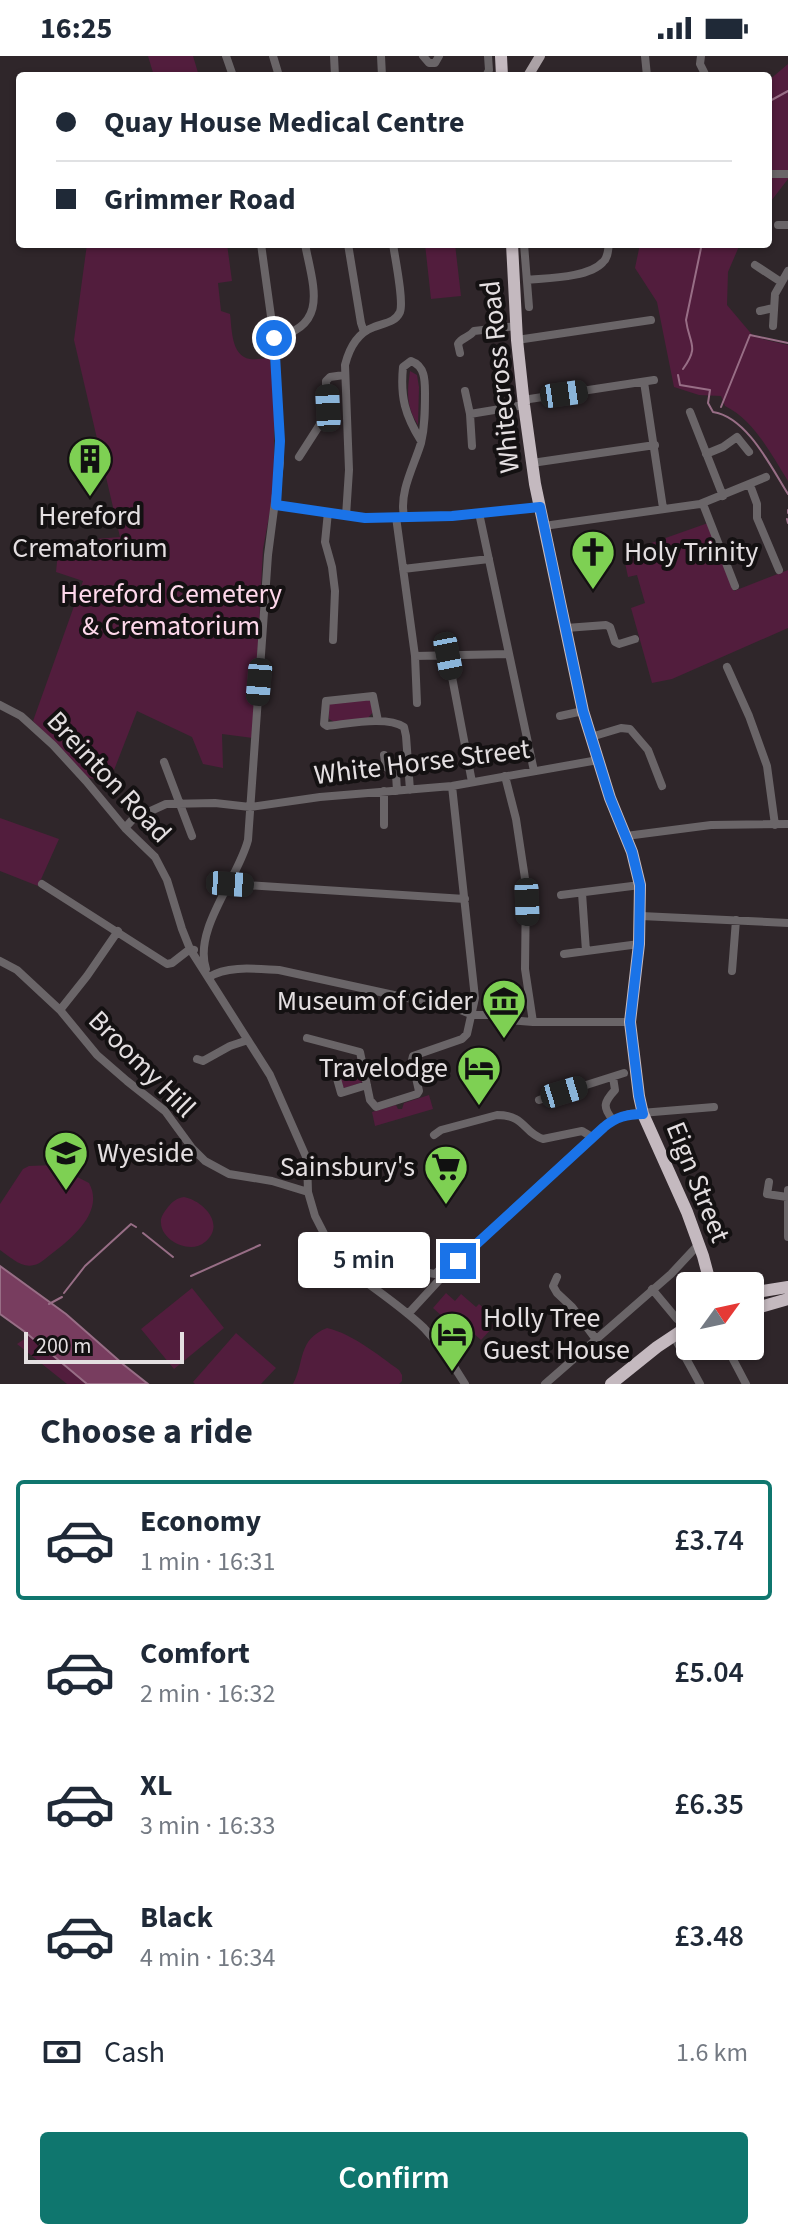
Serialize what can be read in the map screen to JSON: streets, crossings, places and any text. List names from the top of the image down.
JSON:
{
  "streets": {
    "highway": ["Whitecross Road", "Eign Street"],
    "street": ["White Horse Street", "Breinton Road", "Broomy Hill"]
  },
  "crossings": [
    ["Whitecross Road", "White Horse Street"],
    ["Whitecross Road", "Eign Street"],
    ["White Horse Street", "Breinton Road"],
    ["Breinton Road", "Broomy Hill"]
  ],
  "parks": ["Hereford Cemetery & Crematorium"],
  "places": {
    "building": ["Hereford Crematorium"],
    "church": ["Holy Trinity"],
    "museum": ["Museum of Cider"],
    "hotel": ["Travelodge", "Holly Tree Guest House"],
    "school or university": ["Wyeside"],
    "supermarket": ["Sainsbury's"]
  },
  "scale_bar": "200 m",
  "north": "top right",
  "page": {
    "status": "16:25",
    "banner": ["Quay House Medical Centre", "Grimmer Road"],
    "bubble": "5 min",
    "scale": "200 m",
    "heading": "Choose a ride",
    "list": [
      {
        "name": "Economy",
        "note": "1 min · 16:31",
        "value": "£3.74"
      },
      {
        "name": "Comfort",
        "note": "2 min · 16:32",
        "value": "£5.04"
      },
      {
        "name": "XL",
        "note": "3 min · 16:33",
        "value": "£6.35"
      },
      {
        "name": "Black",
        "note": "4 min · 16:34",
        "value": "£3.48"
      }
    ],
    "pay": ["Cash", "1.6 km"],
    "buttons": "Confirm"
  }
}
